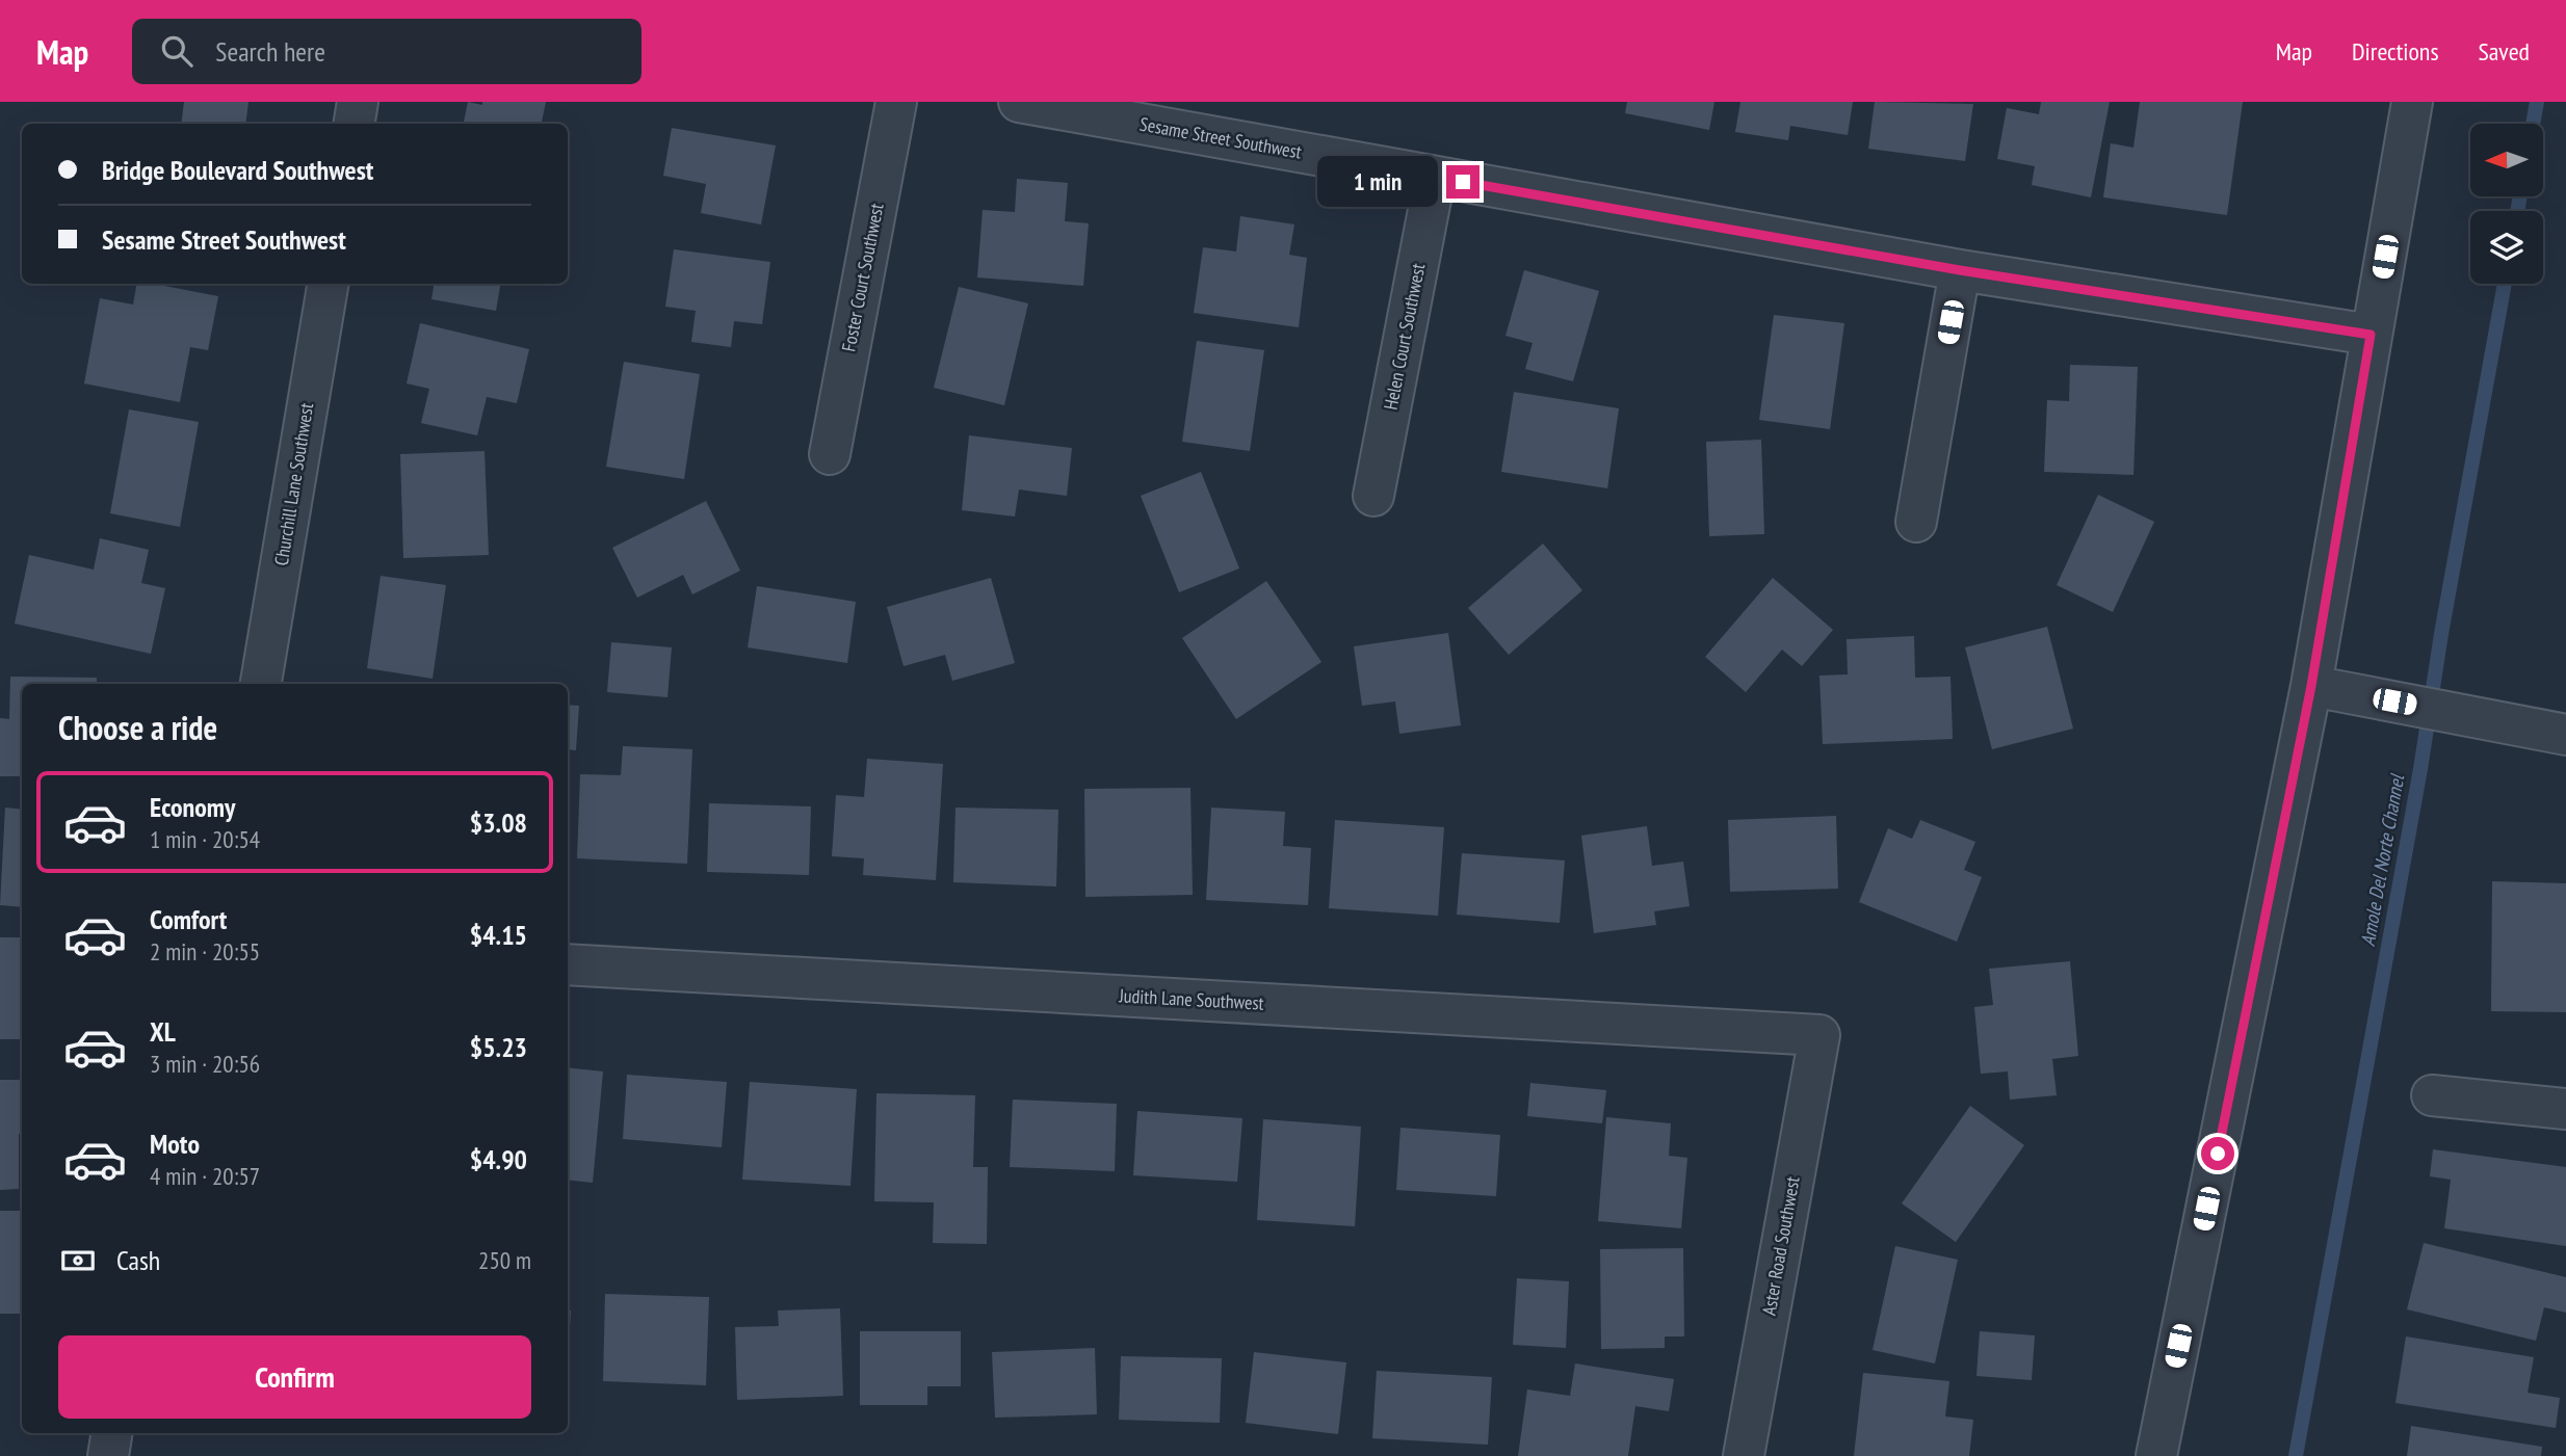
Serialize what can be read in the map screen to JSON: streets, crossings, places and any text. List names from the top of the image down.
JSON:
{
  "streets": {
    "street": [
      "Sesame Street Southwest",
      "Foster Court Southwest",
      "Helen Court Southwest",
      "Churchill Lane Southwest",
      "Judith Lane Southwest",
      "Aster Road Southwest"
    ]
  },
  "crossings": [
    ["Sesame Street Southwest", "Helen Court Southwest"],
    ["Judith Lane Southwest", "Aster Road Southwest"]
  ],
  "water": ["Amole Del Norte Channel"],
  "north": "left",
  "page": {
    "header": "Map",
    "search": "Search here",
    "nav": ["Map", "Directions", "Saved"],
    "banner": ["Bridge Boulevard Southwest", "Sesame Street Southwest"],
    "bubble": "1 min",
    "heading": "Choose a ride",
    "list": [
      {
        "name": "Economy",
        "note": "1 min · 20:54",
        "value": "$3.08"
      },
      {
        "name": "Comfort",
        "note": "2 min · 20:55",
        "value": "$4.15"
      },
      {
        "name": "XL",
        "note": "3 min · 20:56",
        "value": "$5.23"
      },
      {
        "name": "Moto",
        "note": "4 min · 20:57",
        "value": "$4.90"
      }
    ],
    "pay": ["Cash", "250 m"],
    "buttons": "Confirm"
  }
}
